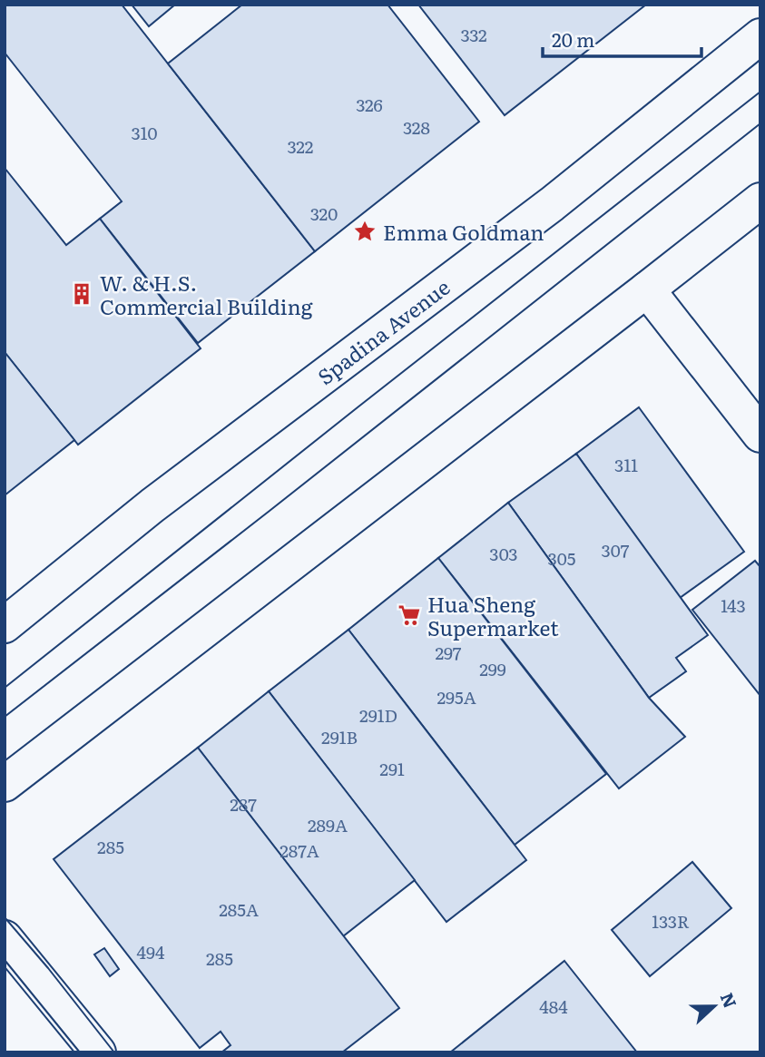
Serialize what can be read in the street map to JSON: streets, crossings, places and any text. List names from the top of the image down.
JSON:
{
  "streets": {
    "main road": ["Spadina Avenue"]
  },
  "places": {
    "place": ["Emma Goldman"],
    "building": ["W. & H.S. Commercial Building"],
    "supermarket": ["Hua Sheng Supermarket"]
  },
  "house_numbers": [
    "332",
    "326",
    "328",
    "310",
    "322",
    "320",
    "311",
    "307",
    "303",
    "305",
    "143",
    "297",
    "299",
    "295A",
    "291D",
    "291B",
    "291",
    "287",
    "289A",
    "285",
    "287A",
    "285A",
    "133R",
    "494",
    "285",
    "484"
  ],
  "scale_bar": "20 m",
  "north": "right"
}
